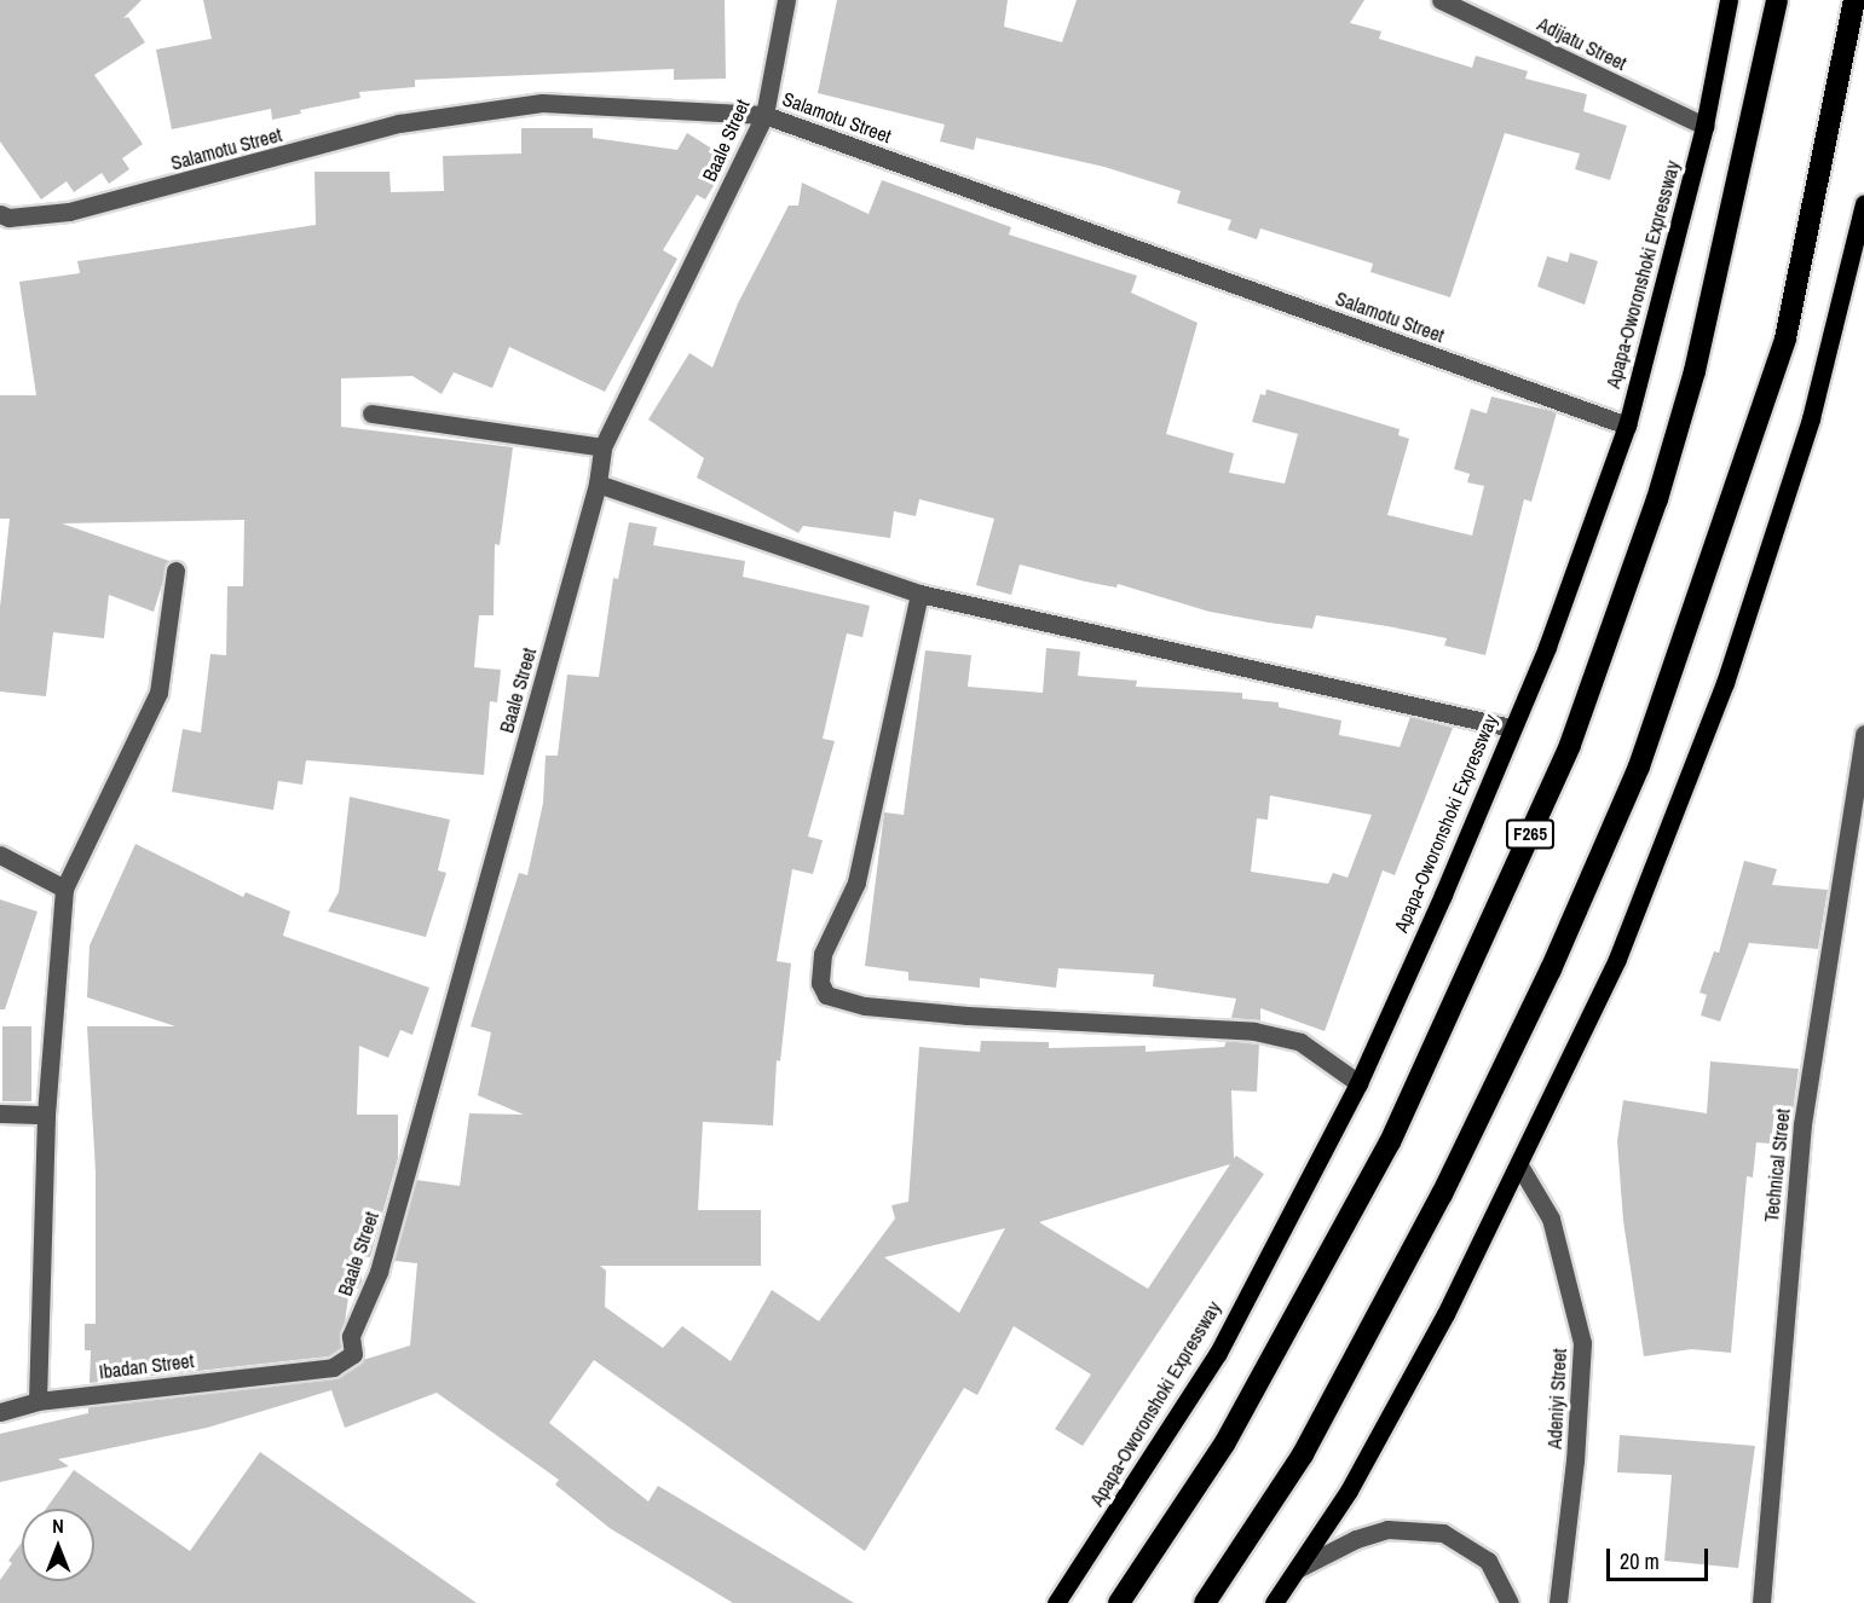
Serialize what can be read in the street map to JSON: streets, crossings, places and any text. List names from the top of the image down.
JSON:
{
  "streets": {
    "highway": ["F265"],
    "main road": ["Apapa-Oworonshoki Expressway"],
    "street": [
      "Adijatu Street",
      "Salamotu Street",
      "Baale Street",
      "Technical Street",
      "Ibadan Street",
      "Adeniyi Street"
    ]
  },
  "crossings": [
    ["Adijatu Street", "Apapa-Oworonshoki Expressway"],
    ["Salamotu Street", "Baale Street"],
    ["Salamotu Street", "Apapa-Oworonshoki Expressway"],
    ["Baale Street", "Ibadan Street"]
  ],
  "scale_bar": "20 m",
  "north": "top"
}
